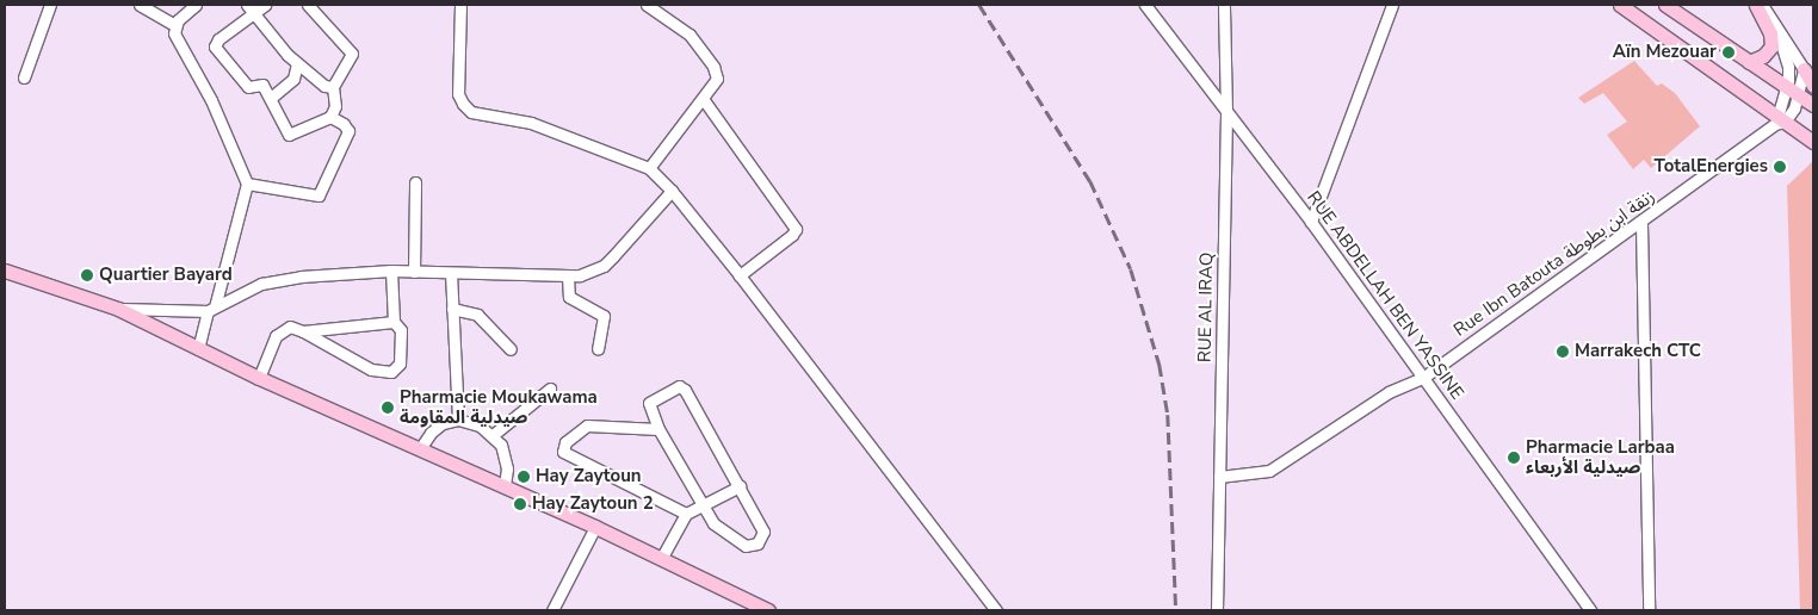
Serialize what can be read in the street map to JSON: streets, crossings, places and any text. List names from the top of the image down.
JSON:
{
  "streets": {
    "street": ["Rue Ibn Batouta زنقة ابن بطوطة", "RUE ABDELLAH BEN YASSINE", "RUE AL IRAQ"]
  },
  "crossings": [
    ["Rue Ibn Batouta زنقة ابن بطوطة", "RUE ABDELLAH BEN YASSINE"],
    ["Rue Ibn Batouta زنقة ابن بطوطة", "RUE AL IRAQ"],
    ["RUE ABDELLAH BEN YASSINE", "RUE AL IRAQ"]
  ],
  "places": [
    "Aïn Mezouar",
    "TotalEnergies",
    "Quartier Bayard",
    "Marrakech CTC",
    "Pharmacie Moukawama صيدلية المقاومة",
    "Pharmacie Larbaa صيدلية الأربعاء",
    "Hay Zaytoun",
    "Hay Zaytoun 2"
  ]
}
